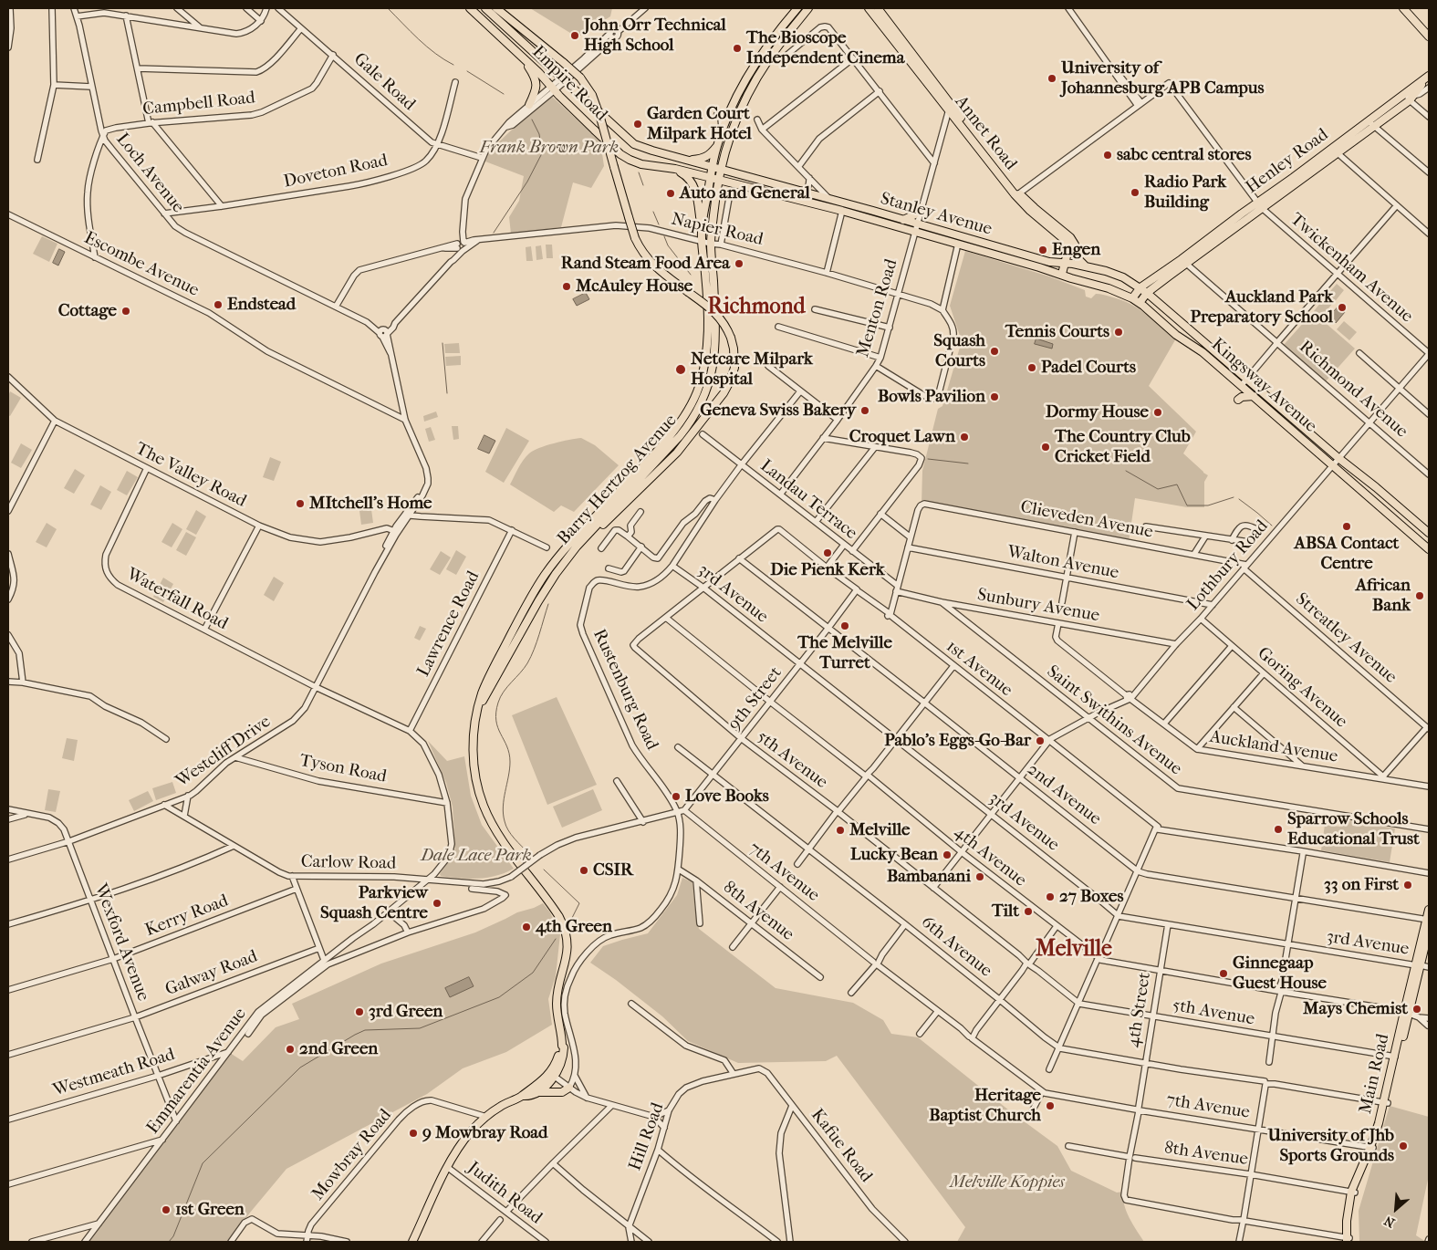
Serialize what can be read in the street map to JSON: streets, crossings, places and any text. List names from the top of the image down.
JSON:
{
  "streets": {
    "main road": [
      "Empire Road",
      "Annet Road",
      "Henley Road",
      "Stanley Avenue",
      "Kingsway Avenue",
      "Barry Hertzog Avenue",
      "Main Road"
    ],
    "street": [
      "Gale Road",
      "Campbell Road",
      "Doveton Road",
      "Loch Avenue",
      "Napier Road",
      "Escombe Avenue",
      "Twickenham Avenue",
      "Menton Road",
      "Richmond Avenue",
      "The Valley Road",
      "Landau Terrace",
      "Clieveden Avenue",
      "Walton Avenue",
      "Lothbury Road",
      "3rd Avenue",
      "Waterfall Road",
      "Sunbury Avenue",
      "Lawrence Road",
      "Streatley Avenue",
      "1st Avenue",
      "Goring Avenue",
      "Rustenburg Road",
      "9th Street",
      "Saint Swithins Avenue",
      "Auckland Avenue",
      "Westcliff Drive",
      "5th Avenue",
      "Tyson Road",
      "2nd Avenue",
      "4th Avenue",
      "Carlow Road",
      "7th Avenue",
      "8th Avenue",
      "Kerry Road",
      "Wexford Avenue",
      "6th Avenue",
      "Galway Road",
      "4th Street",
      "Emmarentia Avenue",
      "Westmeath Road",
      "Hill Road",
      "Kafue Road",
      "Mowbray Road",
      "Judith Road"
    ]
  },
  "crossings": [
    ["Gale Road", "Campbell Road"],
    ["Gale Road", "Doveton Road"],
    ["Empire Road", "Stanley Avenue"],
    ["Empire Road", "Barry Hertzog Avenue"],
    ["Campbell Road", "Loch Avenue"],
    ["Annet Road", "Stanley Avenue"],
    ["Annet Road", "Menton Road"],
    ["Annet Road", "Kingsway Avenue"],
    ["Henley Road", "Twickenham Avenue"],
    ["Henley Road", "Kingsway Avenue"],
    ["Henley Road", "Richmond Avenue"],
    ["Doveton Road", "Loch Avenue"],
    ["Loch Avenue", "Napier Road"],
    ["Loch Avenue", "Westcliff Drive"],
    ["Stanley Avenue", "Menton Road"],
    ["Stanley Avenue", "Kingsway Avenue"],
    ["Napier Road", "Menton Road"],
    ["Napier Road", "Barry Hertzog Avenue"],
    ["Escombe Avenue", "Westcliff Drive"],
    ["Twickenham Avenue", "Lothbury Road"],
    ["Menton Road", "Landau Terrace"],
    ["Kingsway Avenue", "Lothbury Road"],
    ["Richmond Avenue", "Lothbury Road"],
    ["The Valley Road", "Waterfall Road"],
    ["The Valley Road", "Westcliff Drive"],
    ["Barry Hertzog Avenue", "Mowbray Road"],
    ["Barry Hertzog Avenue", "Judith Road"],
    ["Landau Terrace", "Sunbury Avenue"],
    ["Landau Terrace", "Rustenburg Road"],
    ["Clieveden Avenue", "Lothbury Road"],
    ["Clieveden Avenue", "Streatley Avenue"],
    ["Walton Avenue", "Lothbury Road"],
    ["Lothbury Road", "Sunbury Avenue"],
    ["Lothbury Road", "Streatley Avenue"],
    ["Lothbury Road", "Goring Avenue"],
    ["Lothbury Road", "Auckland Avenue"],
    ["3rd Avenue", "Rustenburg Road"],
    ["3rd Avenue", "9th Street"],
    ["3rd Avenue", "4th Street"],
    ["3rd Avenue", "Main Road"],
    ["Waterfall Road", "Lawrence Road"],
    ["Waterfall Road", "Westcliff Drive"],
    ["Waterfall Road", "Emmarentia Avenue"],
    ["Sunbury Avenue", "Saint Swithins Avenue"],
    ["Sunbury Avenue", "Auckland Avenue"],
    ["Lawrence Road", "Emmarentia Avenue"],
    ["1st Avenue", "9th Street"],
    ["1st Avenue", "2nd Avenue"],
    ["Goring Avenue", "Auckland Avenue"],
    ["Rustenburg Road", "Carlow Road"],
    ["Rustenburg Road", "8th Avenue"],
    ["9th Street", "5th Avenue"],
    ["9th Street", "2nd Avenue"],
    ["9th Street", "4th Avenue"],
    ["9th Street", "7th Avenue"],
    ["9th Street", "6th Avenue"],
    ["Westcliff Drive", "Tyson Road"],
    ["Westcliff Drive", "Carlow Road"],
    ["Westcliff Drive", "Wexford Avenue"],
    ["5th Avenue", "4th Avenue"],
    ["5th Avenue", "4th Street"],
    ["5th Avenue", "Main Road"],
    ["Tyson Road", "Emmarentia Avenue"],
    ["2nd Avenue", "Main Road"],
    ["4th Avenue", "4th Street"],
    ["4th Avenue", "Main Road"],
    ["Carlow Road", "Emmarentia Avenue"],
    ["7th Avenue", "4th Street"],
    ["7th Avenue", "Main Road"],
    ["8th Avenue", "4th Street"],
    ["8th Avenue", "Main Road"],
    ["Kerry Road", "Wexford Avenue"],
    ["Wexford Avenue", "Galway Road"],
    ["Wexford Avenue", "Emmarentia Avenue"],
    ["Wexford Avenue", "Westmeath Road"],
    ["6th Avenue", "4th Street"],
    ["6th Avenue", "Main Road"],
    ["Emmarentia Avenue", "Westmeath Road"],
    ["Hill Road", "Kafue Road"]
  ],
  "districts": ["Richmond", "Melville"],
  "parks": ["Frank Brown Park", "Dale Lace Park", "Melville Koppies"],
  "places": [
    "John Orr Technical High School",
    "The Bioscope Independent Cinema",
    "University of Johannesburg APB Campus",
    "Garden Court Milpark Hotel",
    "sabc central stores",
    "Radio Park Building",
    "Auto and General",
    "Engen",
    "Rand Steam Food Area",
    "McAuley House",
    "Endstead",
    "Auckland Park Preparatory School",
    "Cottage",
    "Tennis Courts",
    "Squash Courts",
    "Padel Courts",
    "Netcare Milpark Hospital",
    "Bowls Pavilion",
    "Geneva Swiss Bakery",
    "Dormy House",
    "Croquet Lawn",
    "The Country Club Cricket Field",
    "MItchell's Home",
    "ABSA Contact Centre",
    "Die Pienk Kerk",
    "African Bank",
    "The Melville Turret",
    "Pablo’s Eggs-Go-Bar",
    "Love Books",
    "Sparrow Schools Educational Trust",
    "Melville",
    "Lucky Bean",
    "CSIR",
    "Bambanani",
    "33 on First",
    "27 Boxes",
    "Parkview Squash Centre",
    "Tilt",
    "4th Green",
    "Ginnegaap Guest House",
    "Mays Chemist",
    "3rd Green",
    "2nd Green",
    "Heritage Baptist Church",
    "9 Mowbray Road",
    "University of Jhb Sports Grounds",
    "1st Green"
  ],
  "north": "bottom left"
}
